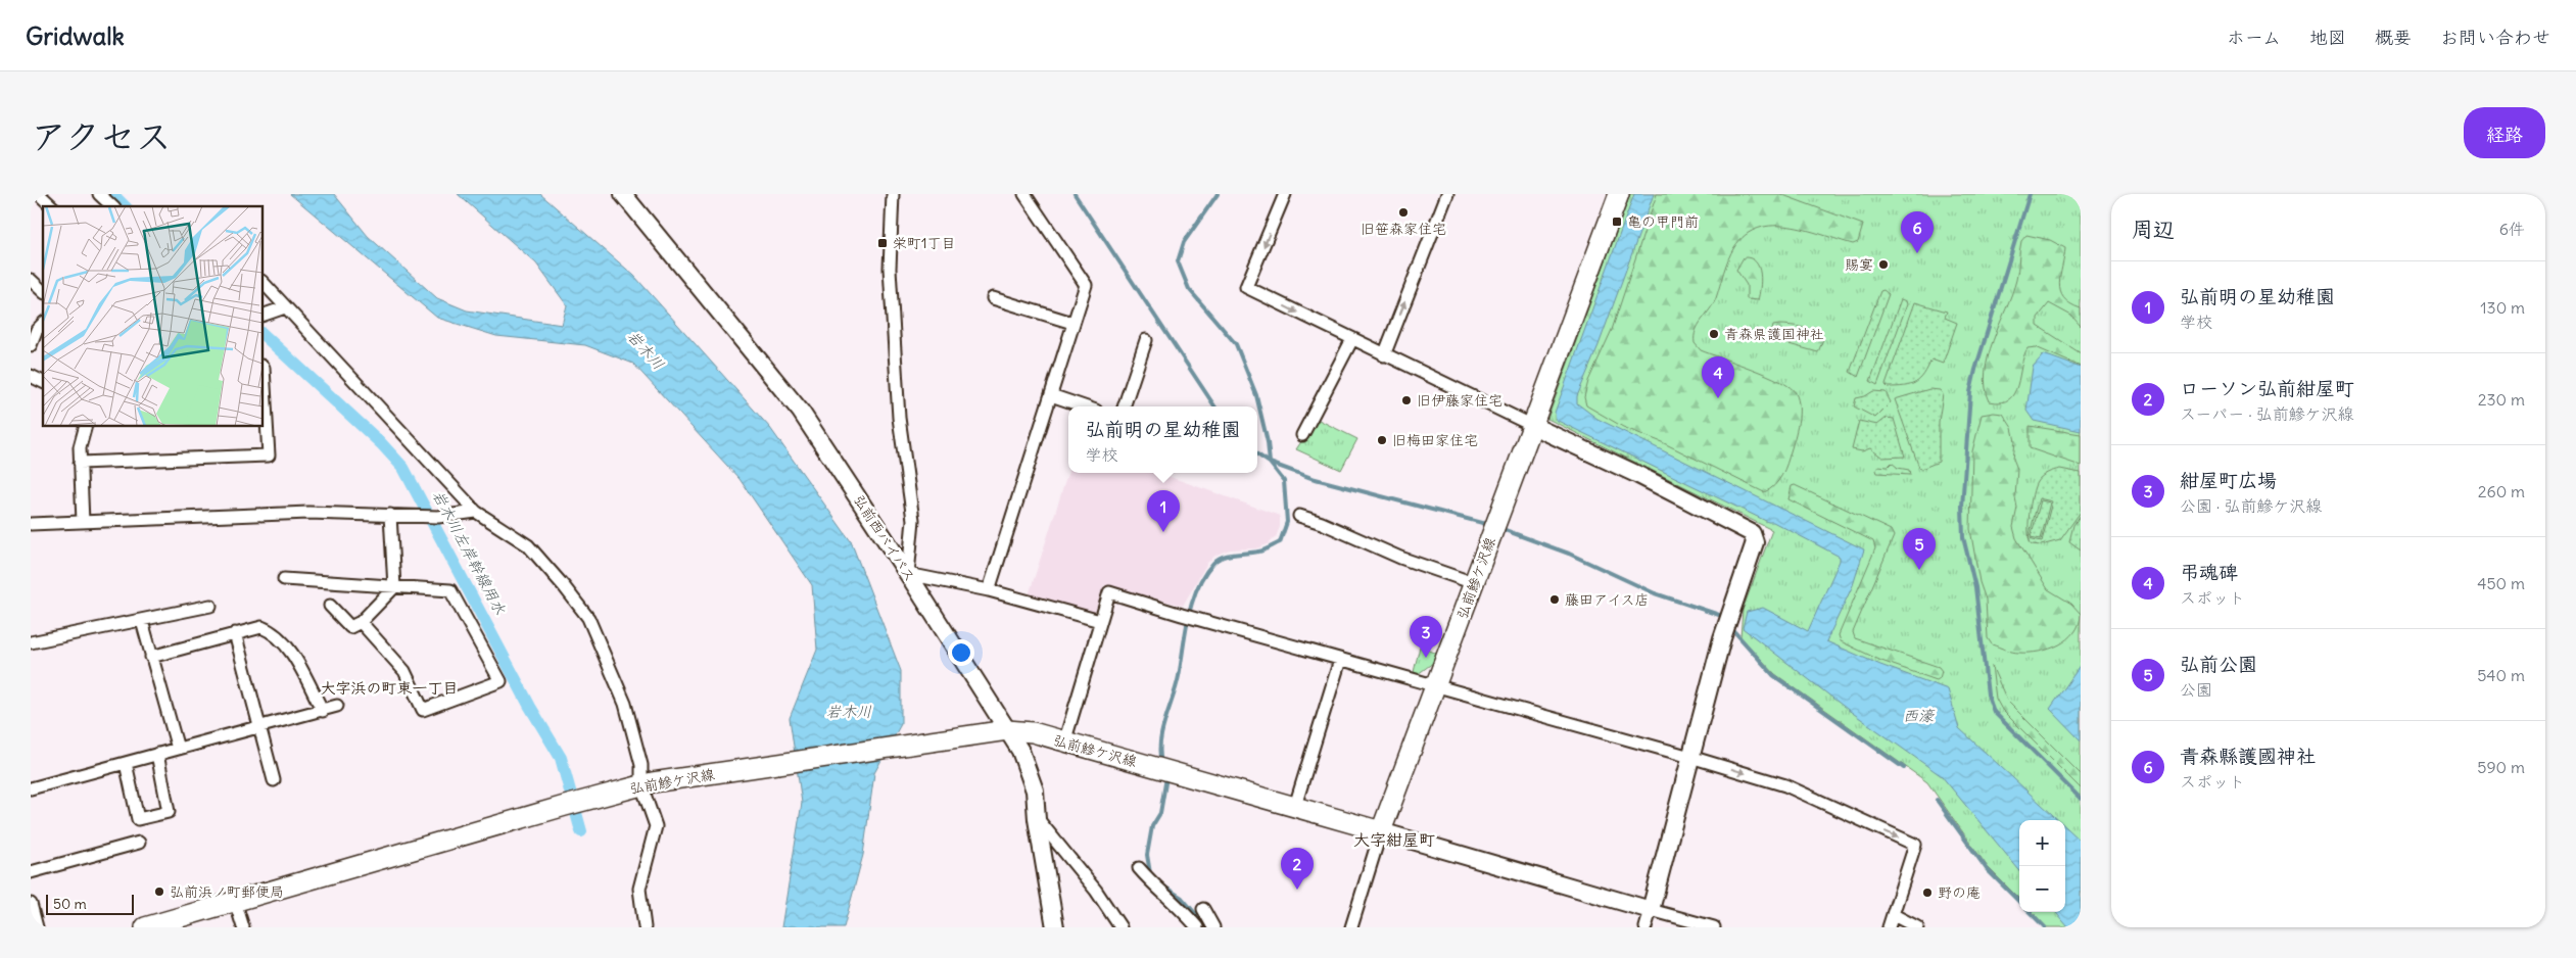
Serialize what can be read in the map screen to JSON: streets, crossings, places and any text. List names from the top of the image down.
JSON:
{
  "streets": {
    "main road": ["弘前鰺ケ沢線"],
    "street": ["弘前西バイパス"]
  },
  "crossings": [
    ["弘前西バイパス", "弘前鰺ケ沢線"]
  ],
  "districts": ["大字浜の町東一丁目", "大字紺屋町"],
  "water": ["岩木川", "岩木川左岸幹線用水", "西濠"],
  "places": {
    "other": [
      "旧笹森家住宅",
      "賜宴",
      "青森県護国神社",
      "旧伊藤家住宅",
      "旧梅田家住宅",
      "藤田アイス店",
      "弘前浜ノ町郵便局",
      "野の庵"
    ],
    "transit": ["亀の甲門前", "栄町1丁目"]
  },
  "scale_bar": "50 m",
  "page": {
    "header": "Gridwalk",
    "nav": [
      "ホーム",
      "地図",
      "概要",
      "お問い合わせ"
    ],
    "title": "アクセス",
    "buttons": "経路",
    "heading": ["周辺", "6件"],
    "pins": [
      "6",
      "4",
      "1",
      "5",
      "3",
      "2"
    ],
    "list": [
      {
        "mark": "1",
        "name": "弘前明の星幼稚園",
        "note": "学校",
        "value": "130 m"
      },
      {
        "mark": "2",
        "name": "ローソン弘前紺屋町",
        "note": "スーパー · 弘前鰺ケ沢線",
        "value": "230 m"
      },
      {
        "mark": "3",
        "name": "紺屋町広場",
        "note": "公園 · 弘前鰺ケ沢線",
        "value": "260 m"
      },
      {
        "mark": "4",
        "name": "弔魂碑",
        "note": "スポット",
        "value": "450 m"
      },
      {
        "mark": "5",
        "name": "弘前公園",
        "note": "公園",
        "value": "540 m"
      },
      {
        "mark": "6",
        "name": "青森縣護國神社",
        "note": "スポット",
        "value": "590 m"
      }
    ],
    "popup": ["弘前明の星幼稚園", "学校"],
    "map_buttons": ["+", "−"],
    "scale": "50 m"
  }
}
